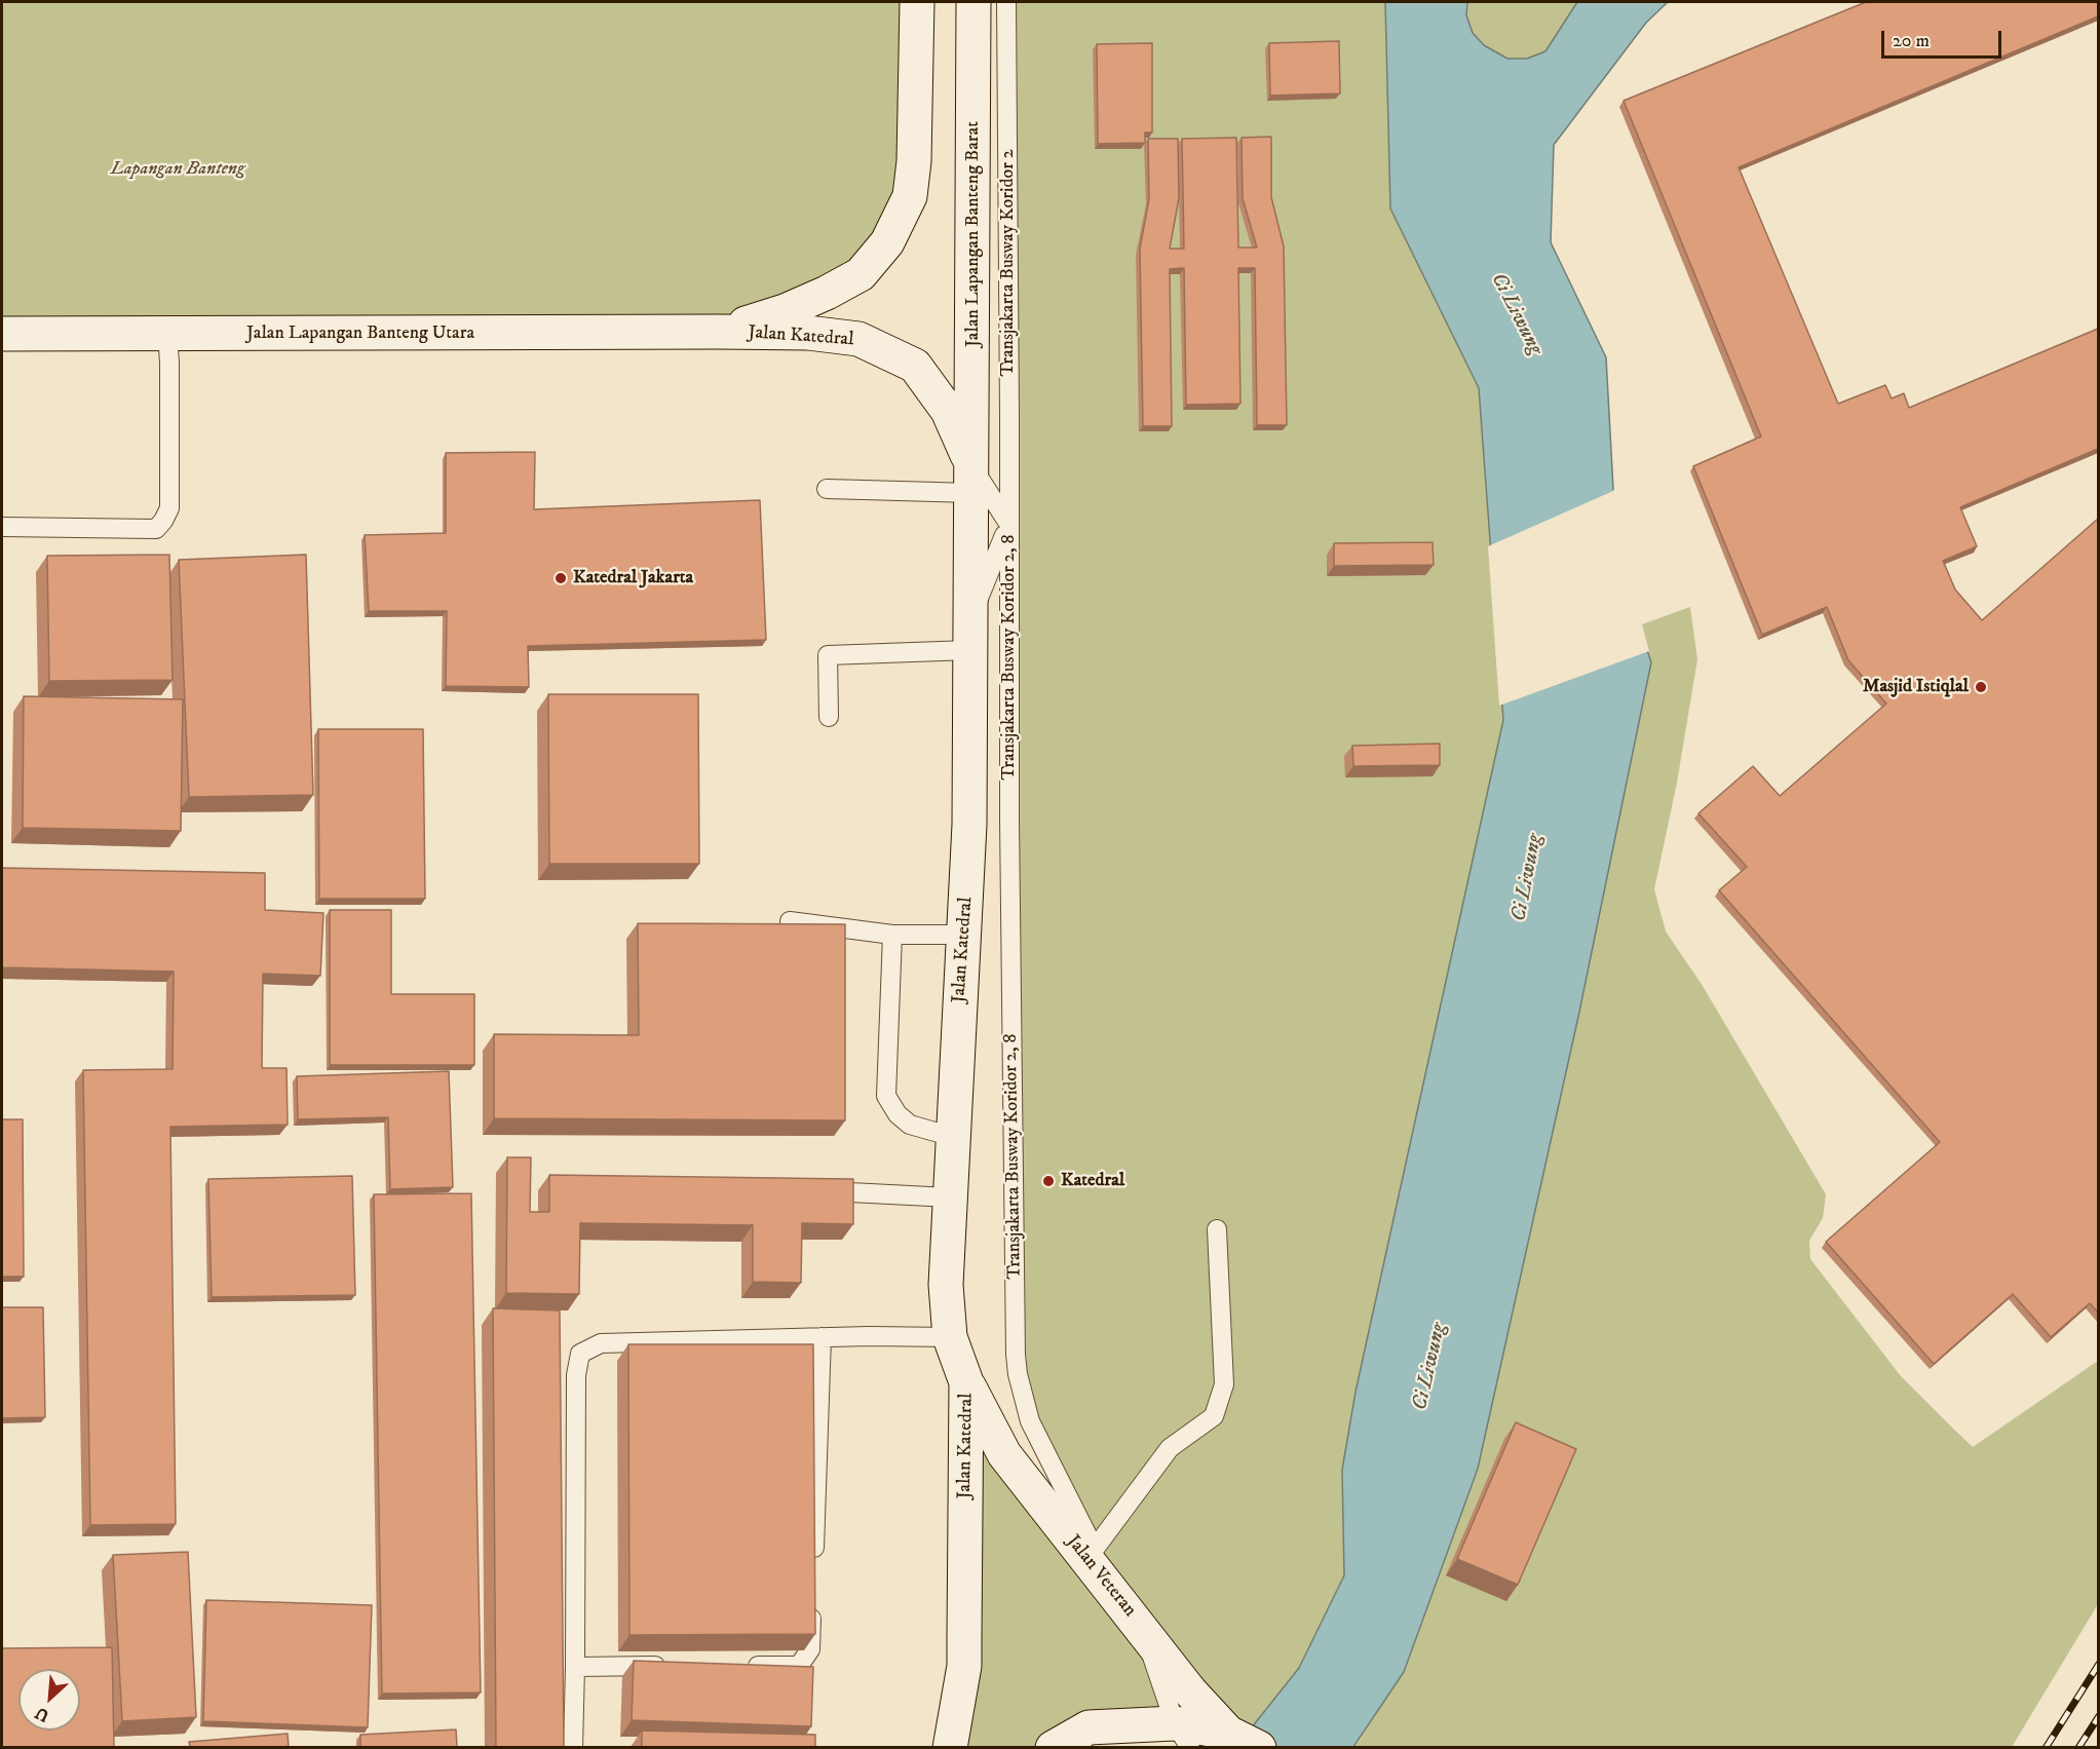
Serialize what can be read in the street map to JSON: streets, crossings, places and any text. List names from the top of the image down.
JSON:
{
  "streets": {
    "main road": [
      "Jalan Lapangan Banteng Barat",
      "Jalan Lapangan Banteng Utara",
      "Jalan Katedral",
      "Jalan Veteran"
    ],
    "lane": ["Transjakarta Busway Koridor 2", "Transjakarta Busway Koridor 2, 8"]
  },
  "crossings": [
    ["Jalan Lapangan Banteng Barat", "Jalan Katedral"],
    ["Transjakarta Busway Koridor 2", "Transjakarta Busway Koridor 2, 8"],
    ["Jalan Lapangan Banteng Utara", "Jalan Katedral"],
    ["Jalan Katedral", "Jalan Veteran"],
    ["Transjakarta Busway Koridor 2, 8", "Jalan Veteran"]
  ],
  "water": ["Ci Liwung"],
  "parks": ["Lapangan Banteng"],
  "places": ["Katedral Jakarta", "Masjid Istiqlal", "Katedral"],
  "scale_bar": "20 m",
  "north": "bottom left"
}
